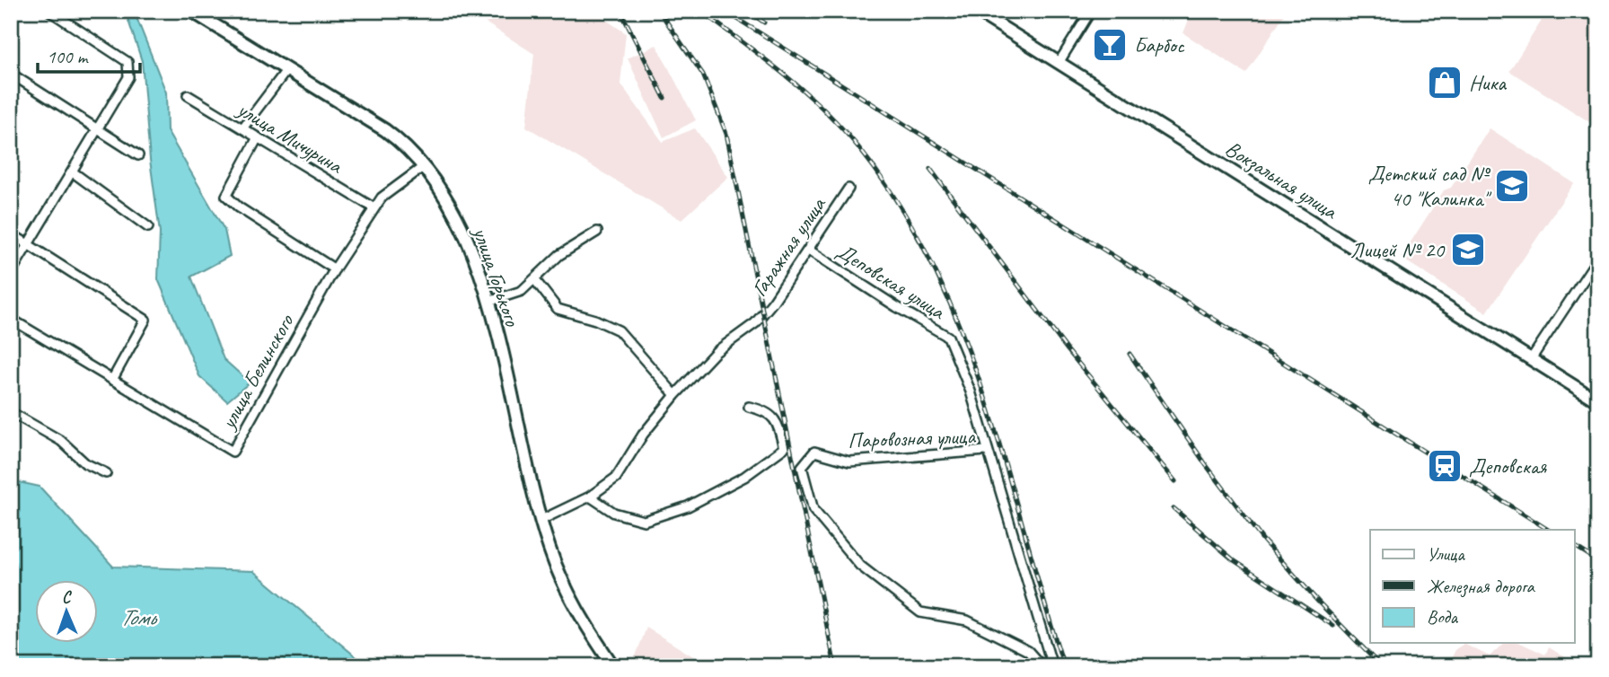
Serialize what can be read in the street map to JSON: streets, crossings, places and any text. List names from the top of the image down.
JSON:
{
  "streets": {
    "main road": ["Вокзальная улица", "улица Горького"],
    "street": [
      "улица Мичурина",
      "Гаражная улица",
      "Деповская улица",
      "улица Белинского",
      "Паровозная улица"
    ]
  },
  "crossings": [
    ["улица Мичурина", "улица Белинского"],
    ["Гаражная улица", "Деповская улица"],
    ["улица Горького", "улица Белинского"],
    ["Деповская улица", "Паровозная улица"]
  ],
  "water": ["Томь"],
  "places": {
    "bar": ["Барбос"],
    "shop": ["Ника"],
    "school or university": ["Детский сад № 40 \"Калинка\"", "Лицей № 20"],
    "station": ["Деповская"]
  },
  "legend": ["Улица", "Железная дорога", "Вода"],
  "scale_bar": "100 m",
  "north": "top"
}
